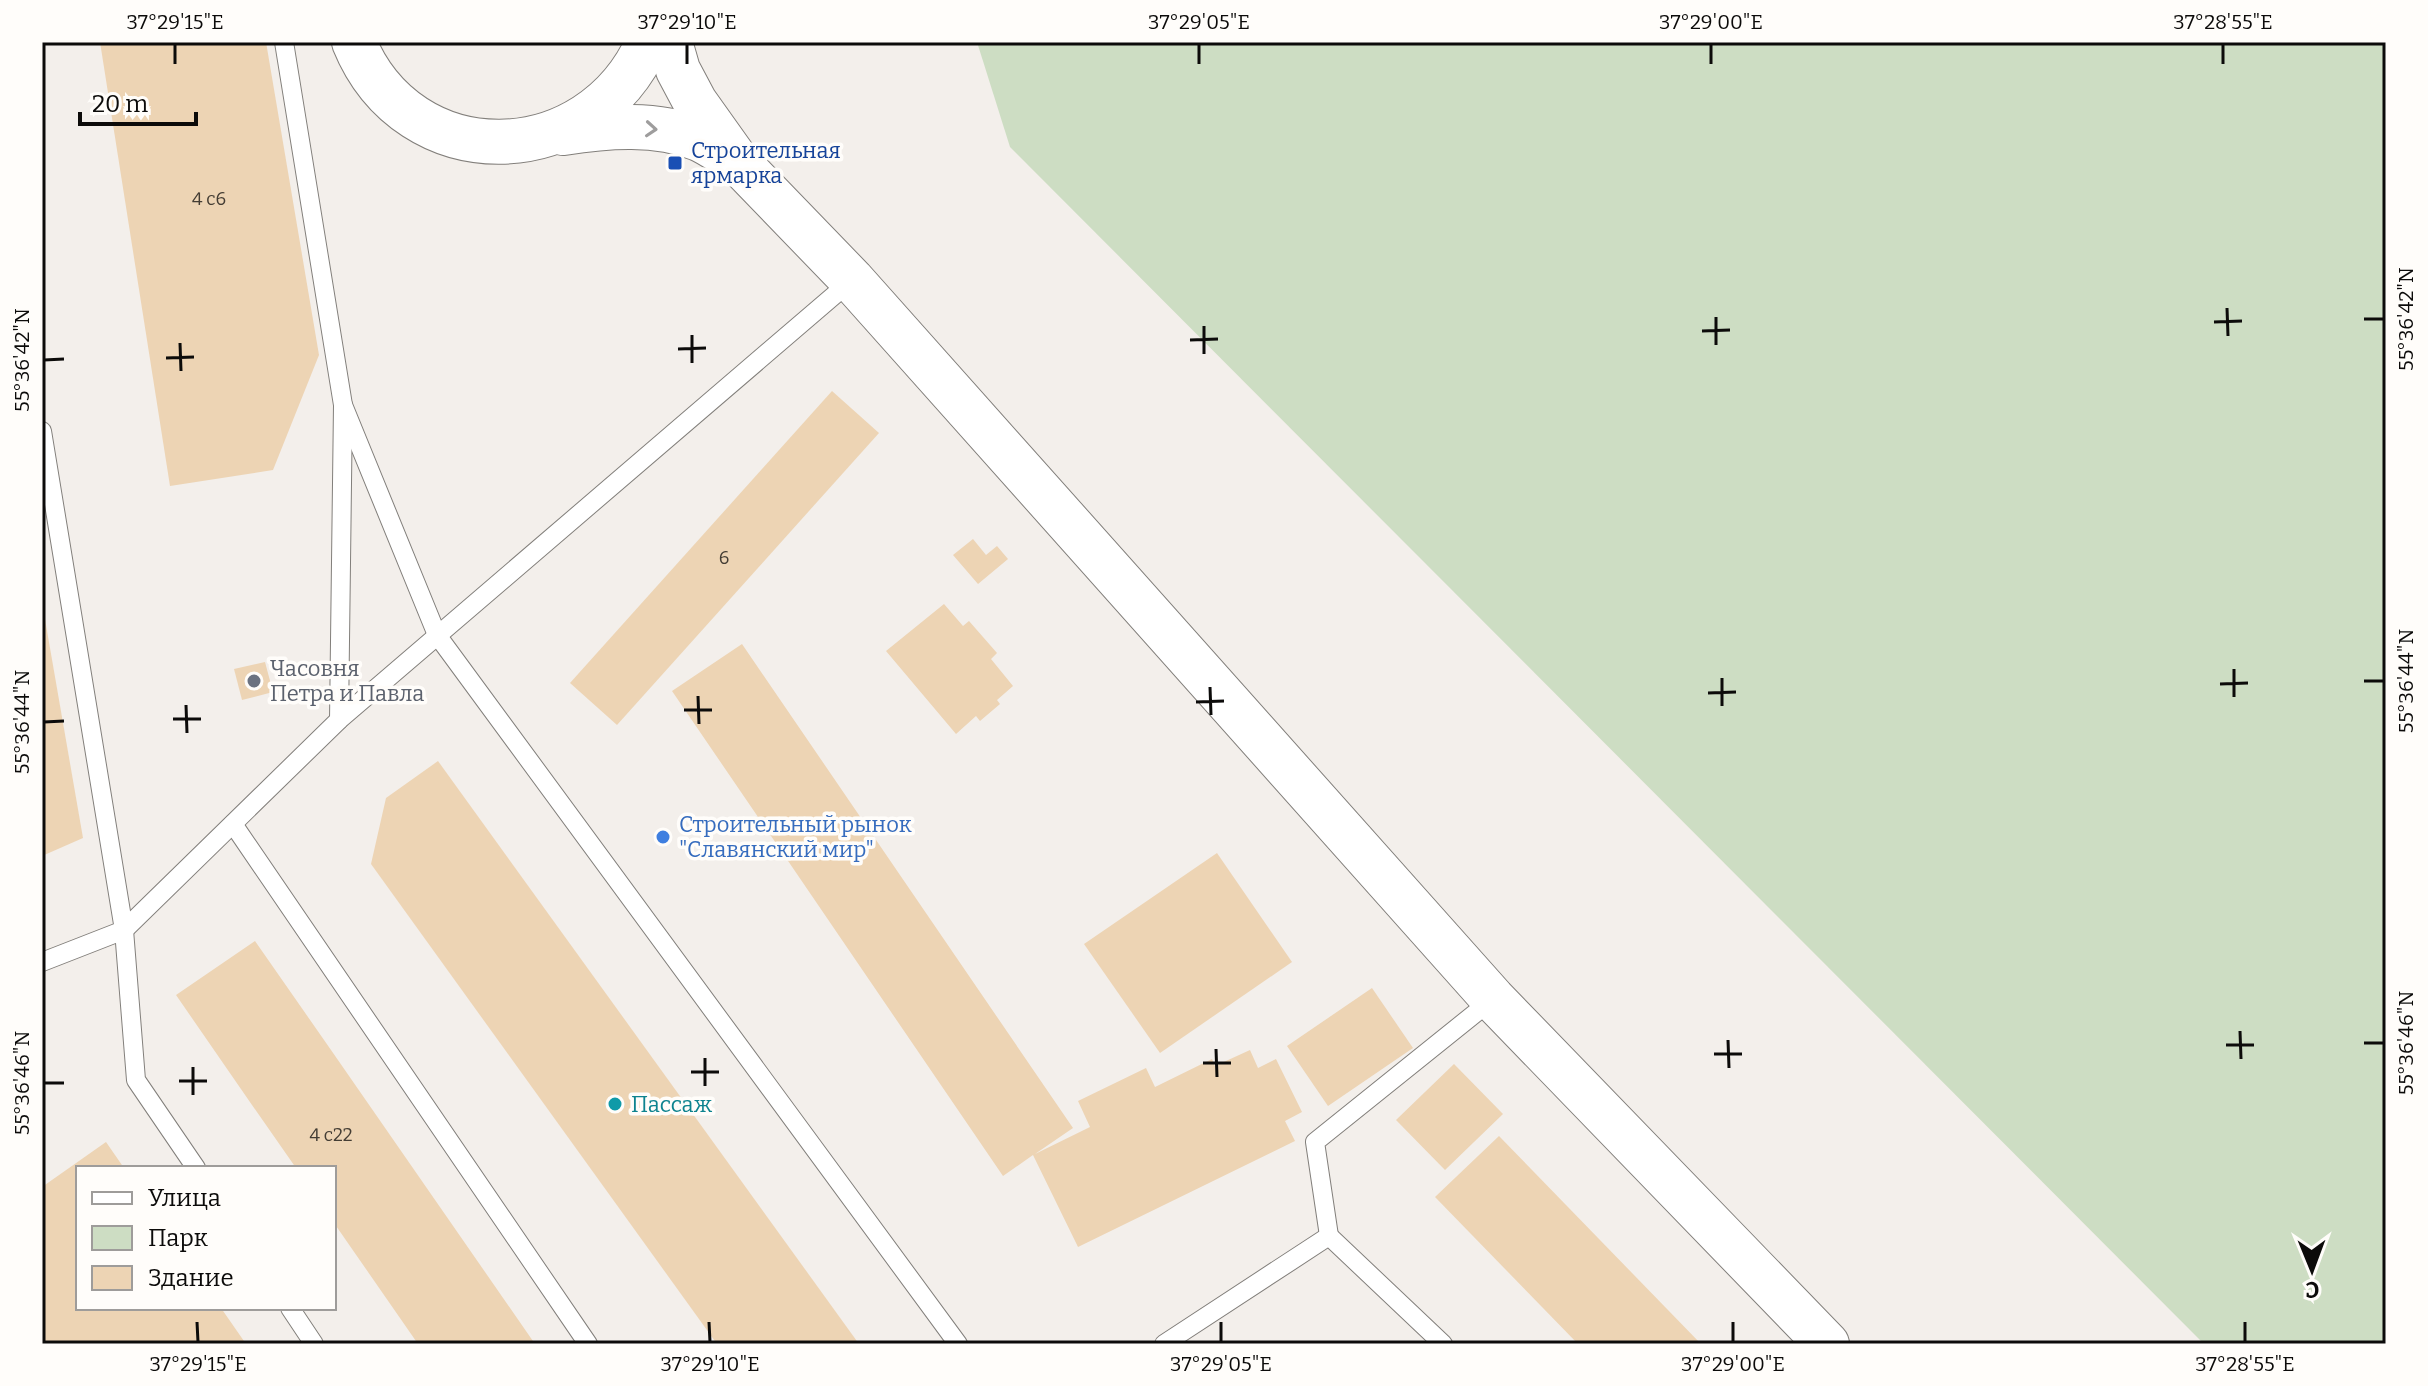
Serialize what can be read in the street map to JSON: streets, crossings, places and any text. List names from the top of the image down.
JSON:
{
  "places": {
    "transit": ["Строительная ярмарка"],
    "other": ["Часовня Петра и Павла", "Строительный рынок \"Славянский мир\"", "Пассаж"]
  },
  "house_numbers": ["4 с6", "6", "4 с22"],
  "legend": ["Улица", "Парк", "Здание"],
  "scale_bar": "20 m",
  "north": "bottom",
  "coordinates": [
    "37°29'15\"E",
    "37°29'10\"E",
    "37°29'05\"E",
    "37°29'00\"E",
    "37°28'55\"E",
    "55°36'42\"N",
    "55°36'44\"N",
    "55°36'46\"N"
  ]
}
